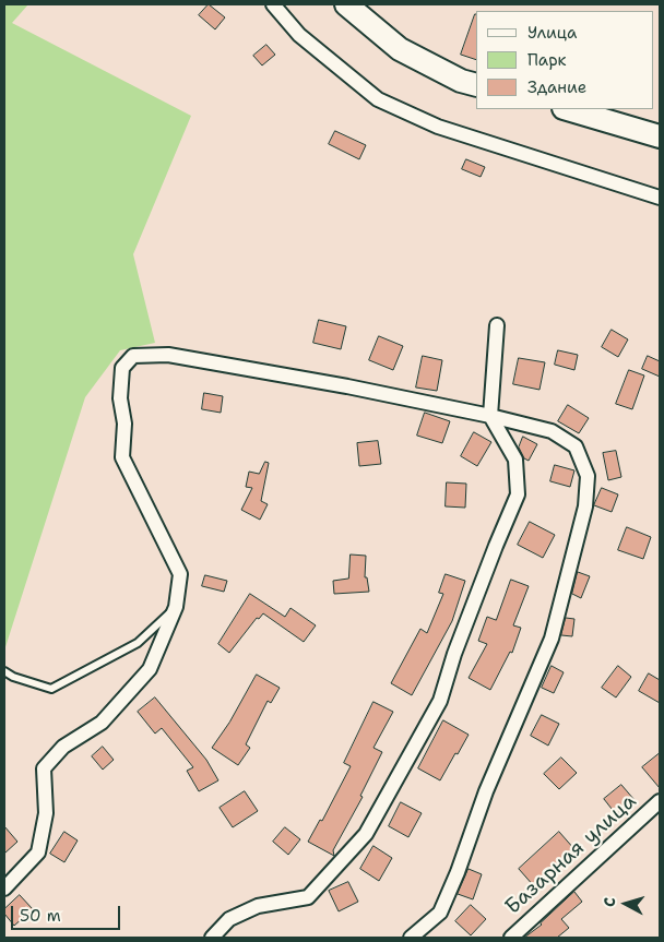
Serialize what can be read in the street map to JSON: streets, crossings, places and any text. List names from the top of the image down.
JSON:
{
  "streets": {
    "street": ["Базарная улица"]
  },
  "legend": ["Улица", "Парк", "Здание"],
  "scale_bar": "50 m",
  "north": "left"
}
